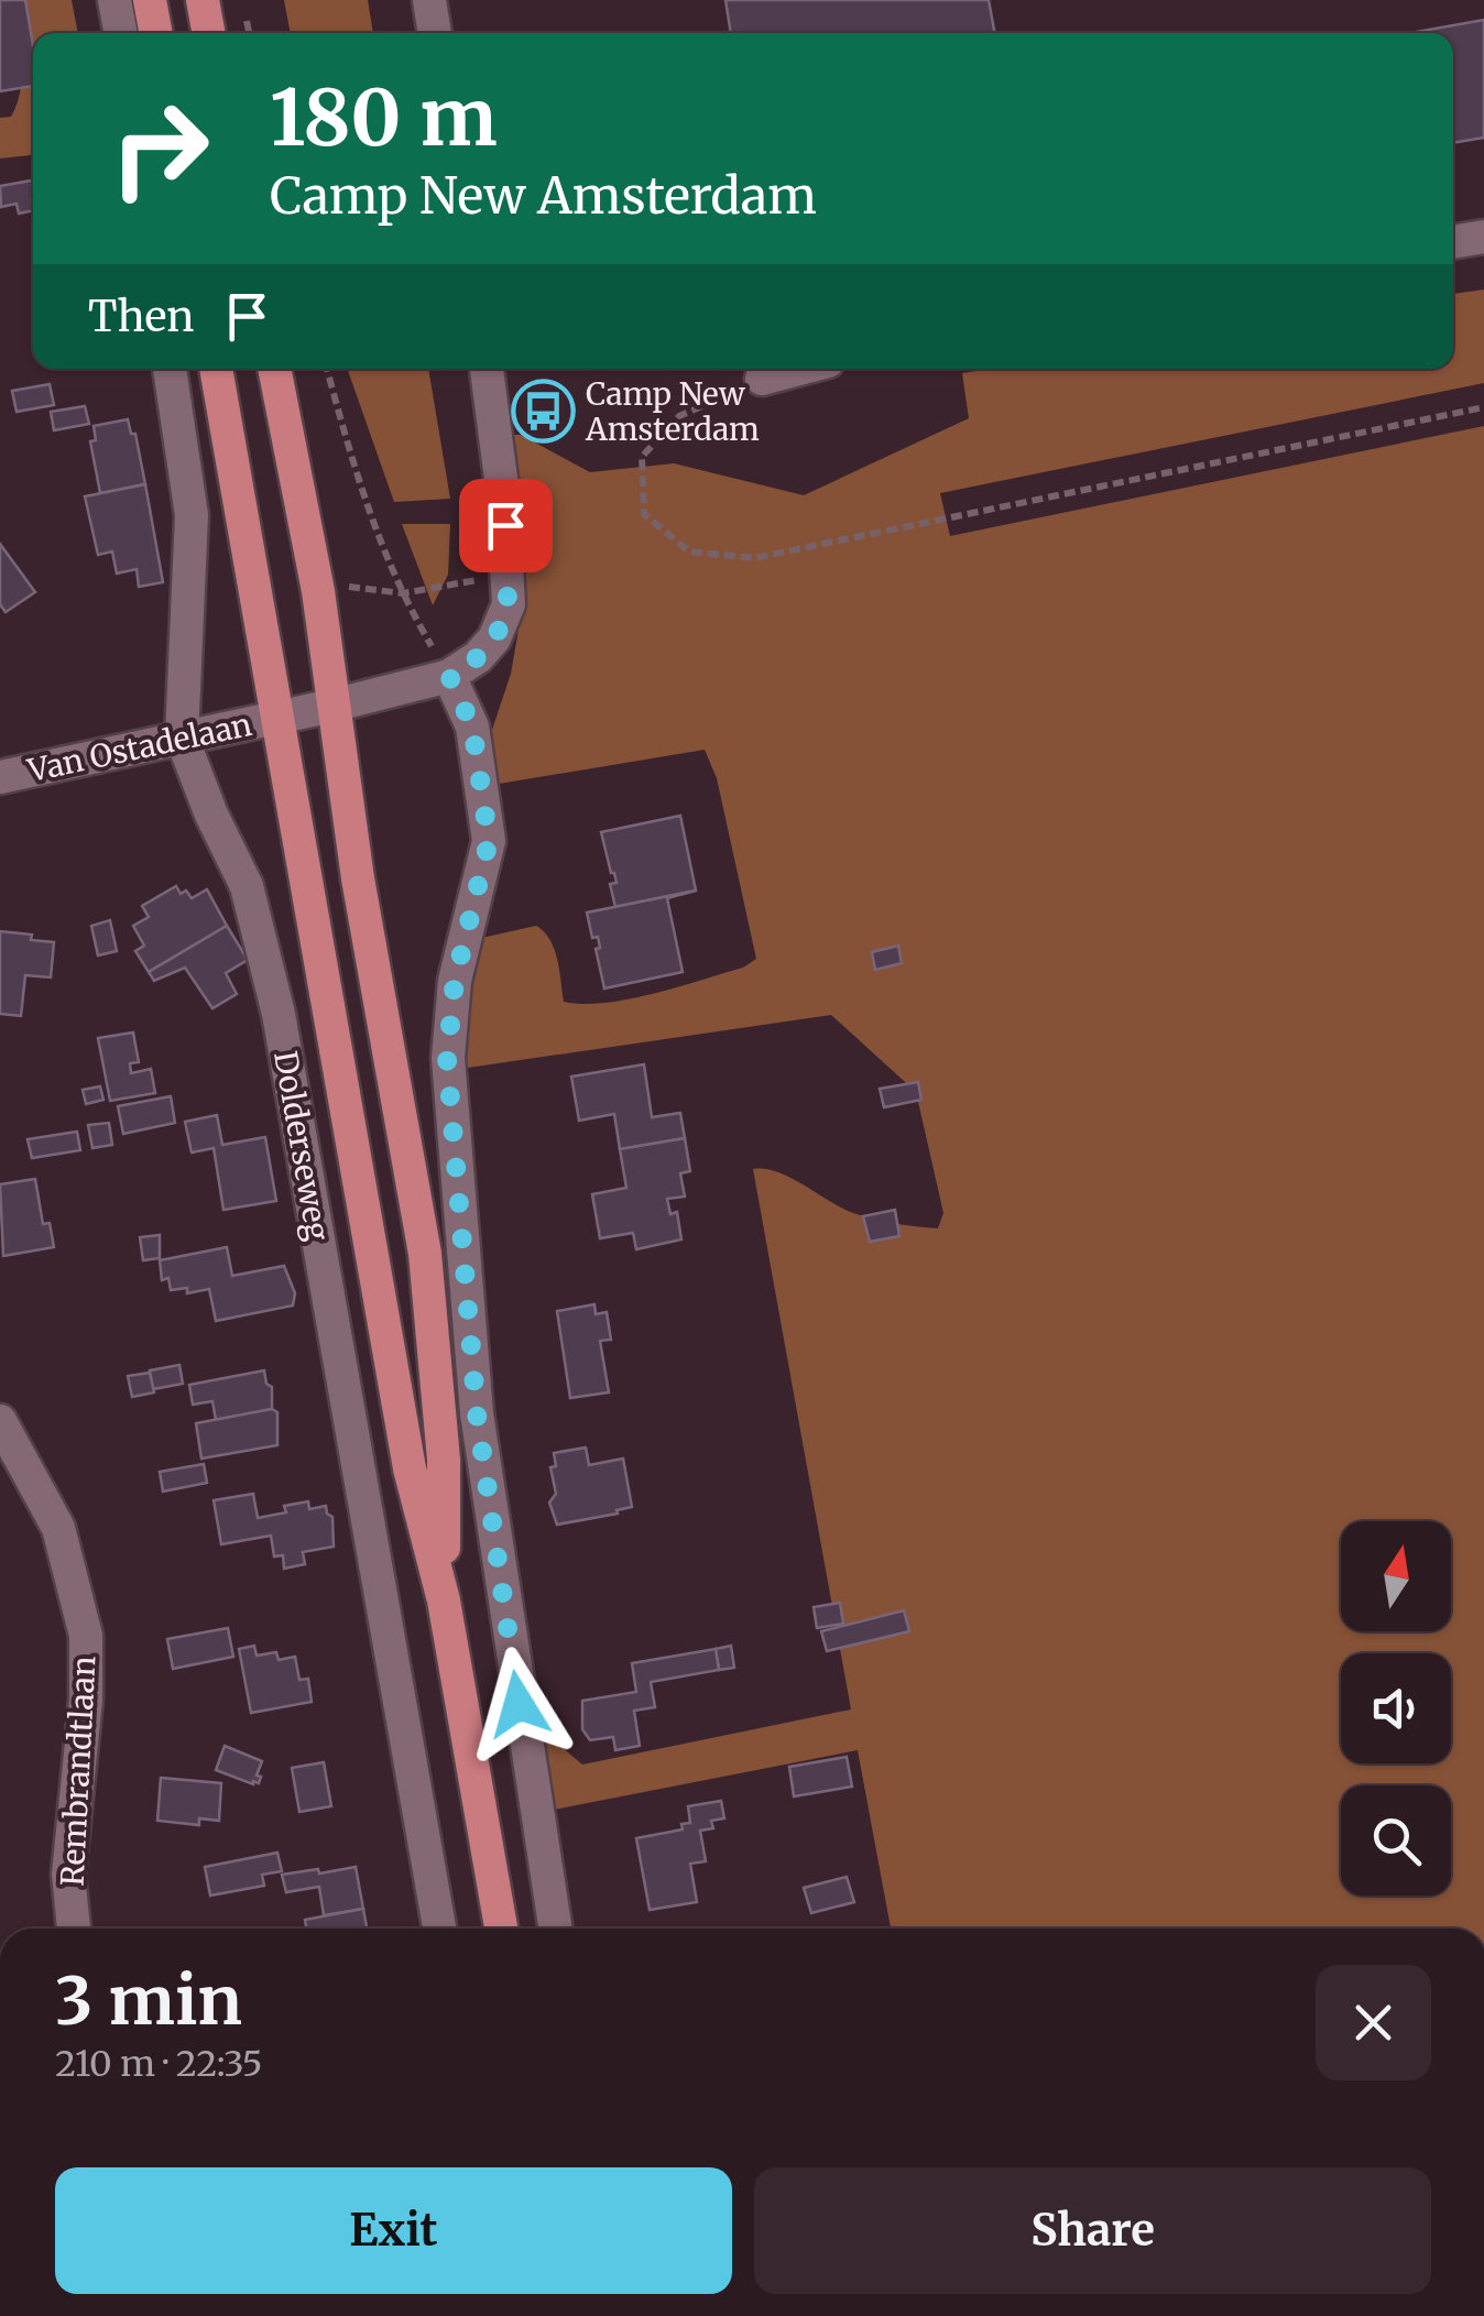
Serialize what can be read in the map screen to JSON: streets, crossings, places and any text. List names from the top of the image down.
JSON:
{
  "streets": {
    "main road": ["Dolderseweg"],
    "street": ["Van Ostadelaan", "Rembrandtlaan"]
  },
  "crossings": [
    ["Van Ostadelaan", "Dolderseweg"]
  ],
  "places": {
    "bus stop": ["Camp New Amsterdam"]
  },
  "north": "top",
  "page": {
    "turn": ["180 m", "Camp New Amsterdam"],
    "then": "Then",
    "heading": ["3 min", "210 m · 22:35"],
    "buttons": ["Exit", "Share"]
  }
}
